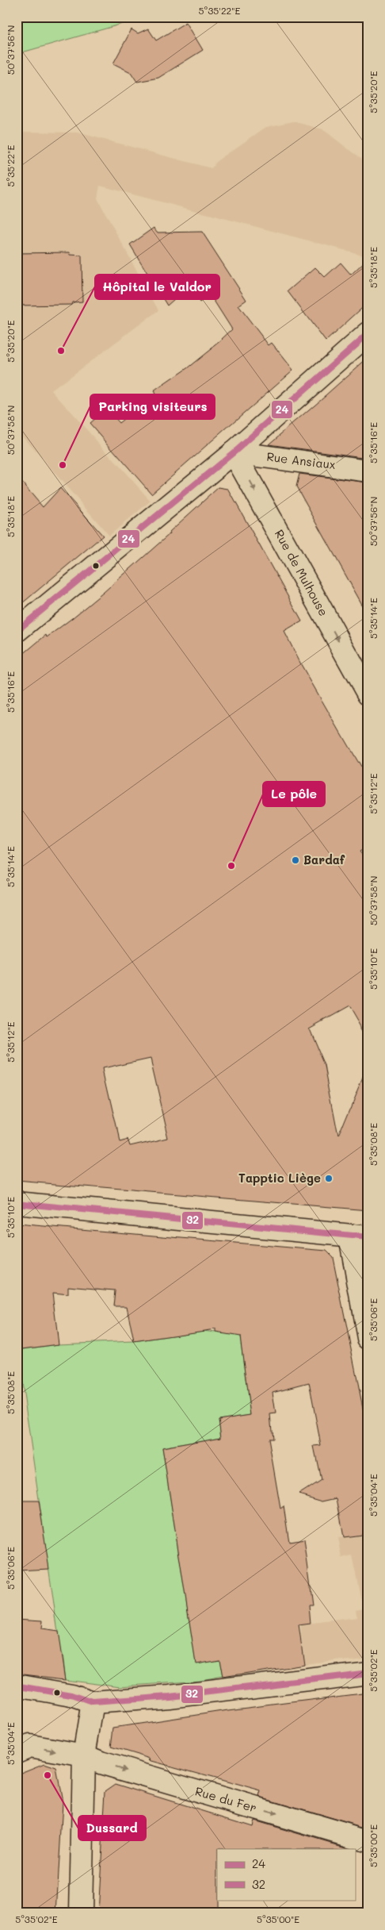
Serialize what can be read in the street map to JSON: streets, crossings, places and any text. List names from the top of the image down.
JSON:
{
  "streets": {
    "street": ["Rue Ansiaux", "Rue de Mulhouse", "Rue du Fer"]
  },
  "crossings": [
    ["Rue Ansiaux", "Rue de Mulhouse"]
  ],
  "one_way": ["Rue de Mulhouse"],
  "places": [
    "Hôpital le Valdor",
    "Parking visiteurs",
    "Bardaf",
    "Le pôle",
    "Tapptic Liège",
    "Dussard"
  ],
  "lines": ["transit line 24", "transit line 32"],
  "legend": ["24", "32"],
  "coordinates": [
    "5°35'22\"E",
    "50°37'56\"N",
    "5°35'20\"E",
    "5°35'18\"E",
    "50°37'58\"N",
    "5°35'16\"E",
    "5°35'14\"E",
    "5°35'12\"E",
    "5°35'10\"E",
    "5°35'08\"E",
    "5°35'06\"E",
    "5°35'04\"E",
    "5°35'02\"E",
    "5°35'00\"E"
  ]
}
